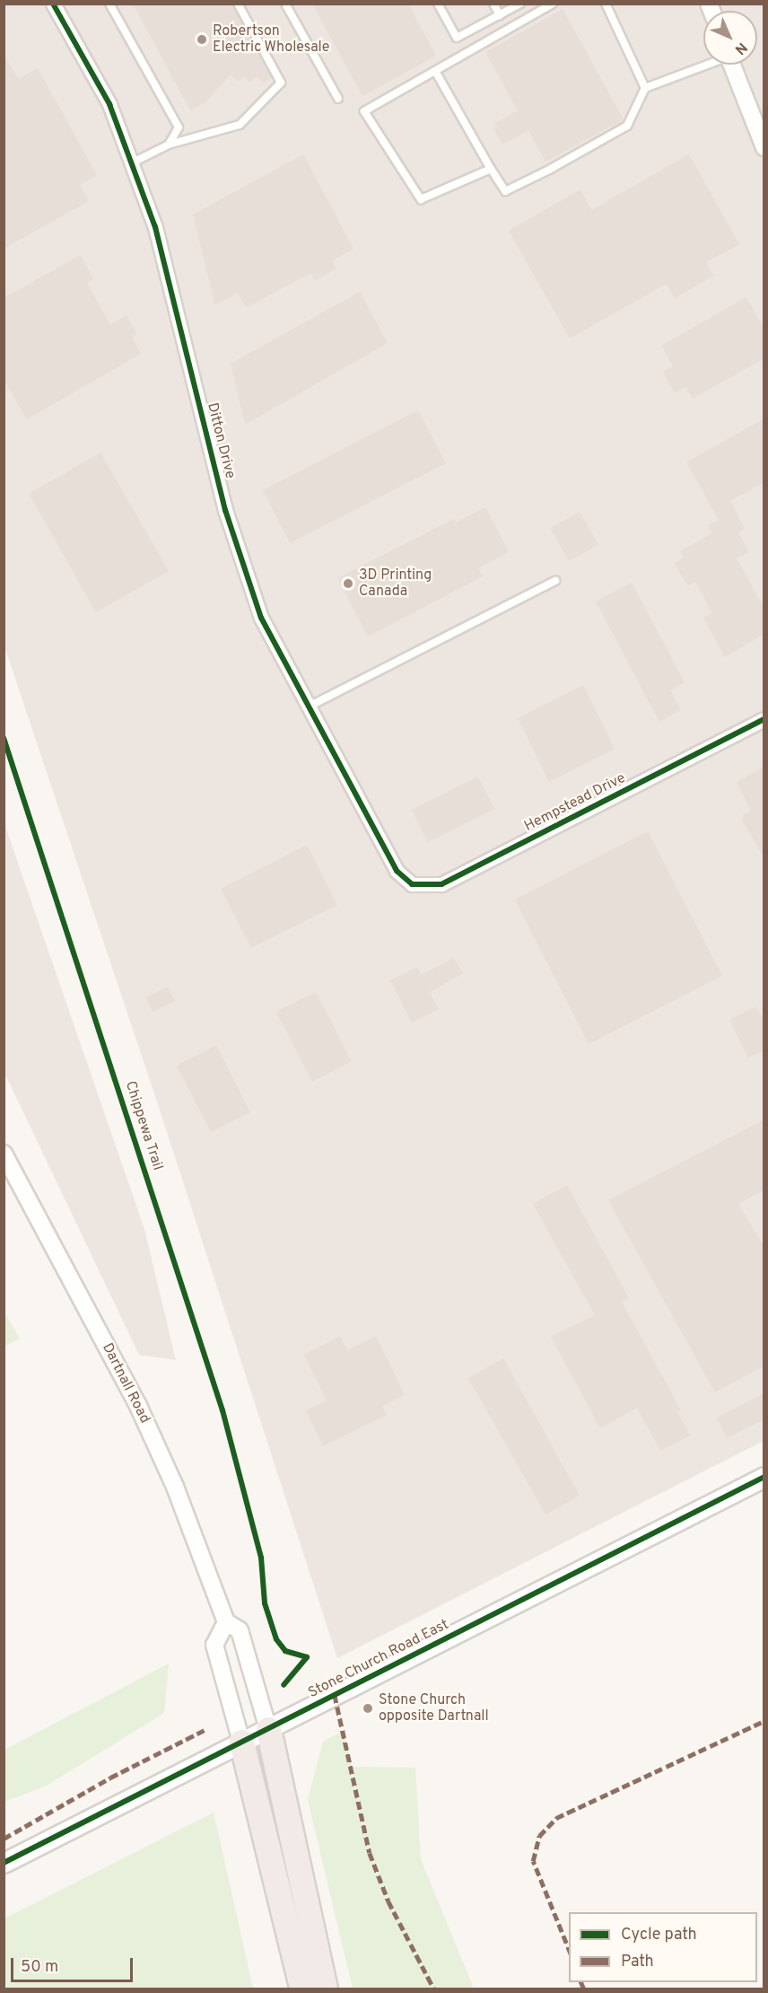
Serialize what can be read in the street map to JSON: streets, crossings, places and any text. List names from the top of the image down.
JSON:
{
  "streets": {
    "main road": ["Stone Church Road East"],
    "street": ["Ditton Drive", "Hempstead Drive", "Dartnall Road"],
    "cycle path": ["Chippewa Trail"]
  },
  "crossings": [
    ["Ditton Drive", "Hempstead Drive"],
    ["Dartnall Road", "Stone Church Road East"]
  ],
  "places": ["Robertson Electric Wholesale", "3D Printing Canada", "Stone Church opposite Dartnall"],
  "legend": ["Cycle path", "Path"],
  "scale_bar": "50 m",
  "north": "bottom right"
}
